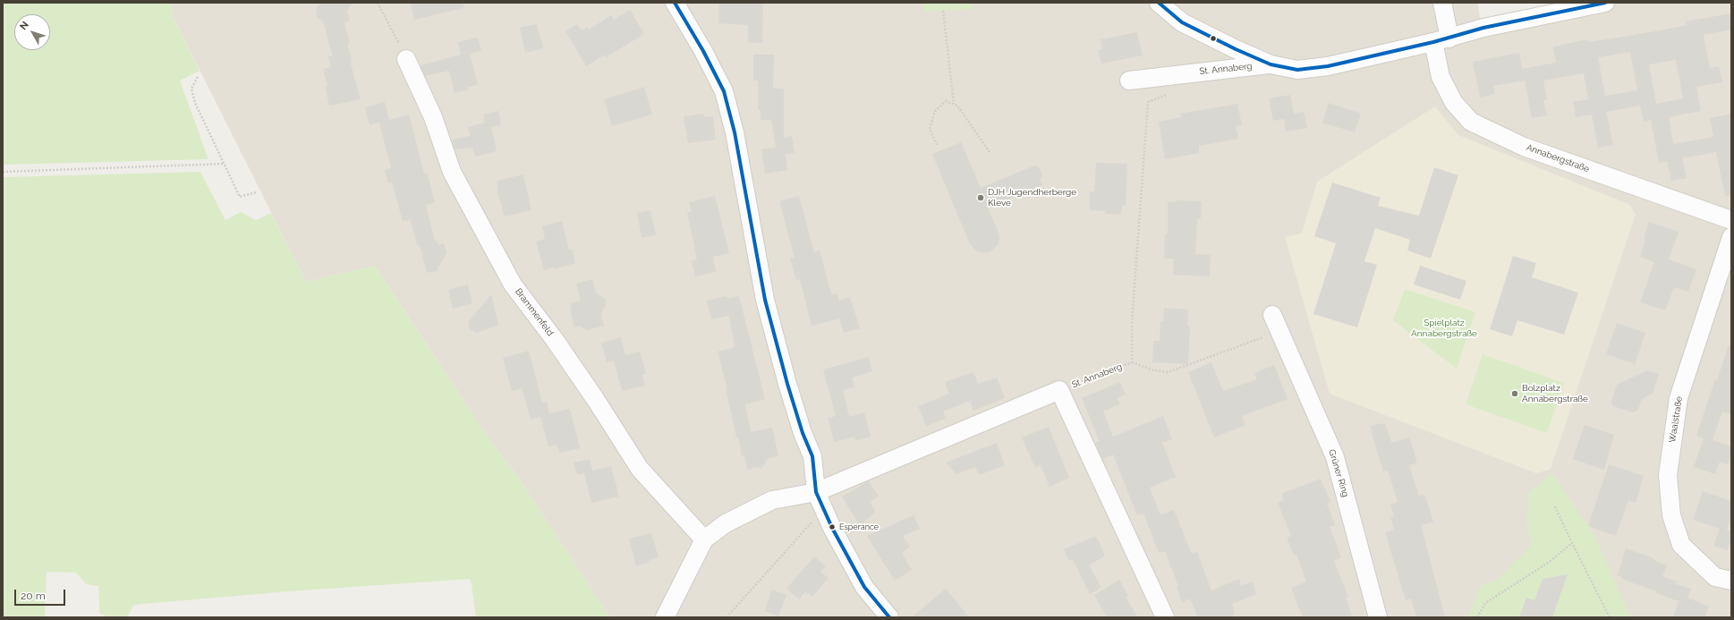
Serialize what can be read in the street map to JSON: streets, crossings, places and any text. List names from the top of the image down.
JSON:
{
  "streets": {
    "street": [
      "St. Annaberg",
      "Annabergstraße",
      "Brammenfeld",
      "Waalstraße",
      "Grüner Ring"
    ]
  },
  "parks": ["Spielplatz Annabergstraße"],
  "places": ["DJH Jugendherberge Kleve", "Bolzplatz Annabergstraße", "Esperance"],
  "scale_bar": "20 m",
  "north": "top left"
}
